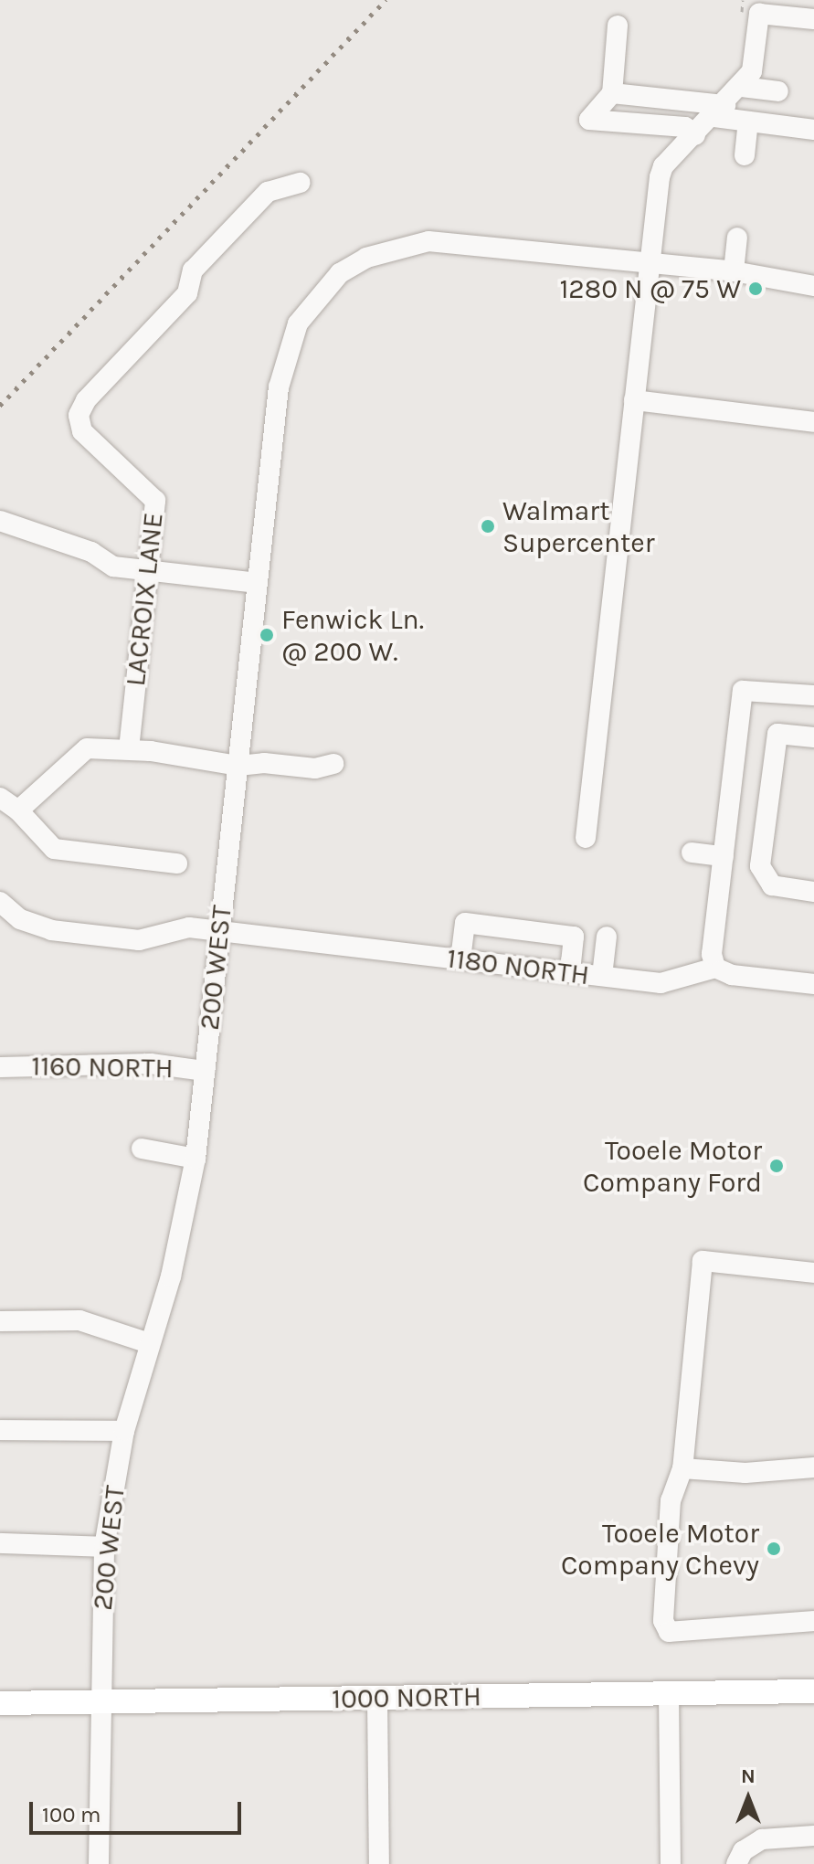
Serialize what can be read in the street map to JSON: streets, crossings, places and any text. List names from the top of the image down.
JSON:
{
  "streets": {
    "main road": ["1000 NORTH"],
    "street": [
      "LACROIX LANE",
      "1180 NORTH",
      "200 WEST",
      "1160 NORTH"
    ]
  },
  "crossings": [
    ["1180 NORTH", "200 WEST"],
    ["200 WEST", "1160 NORTH"],
    ["200 WEST", "1000 NORTH"]
  ],
  "places": [
    "1280 N @ 75 W",
    "Walmart Supercenter",
    "Fenwick Ln. @ 200 W.",
    "Tooele Motor Company Ford",
    "Tooele Motor Company Chevy"
  ],
  "scale_bar": "100 m",
  "north": "top"
}
